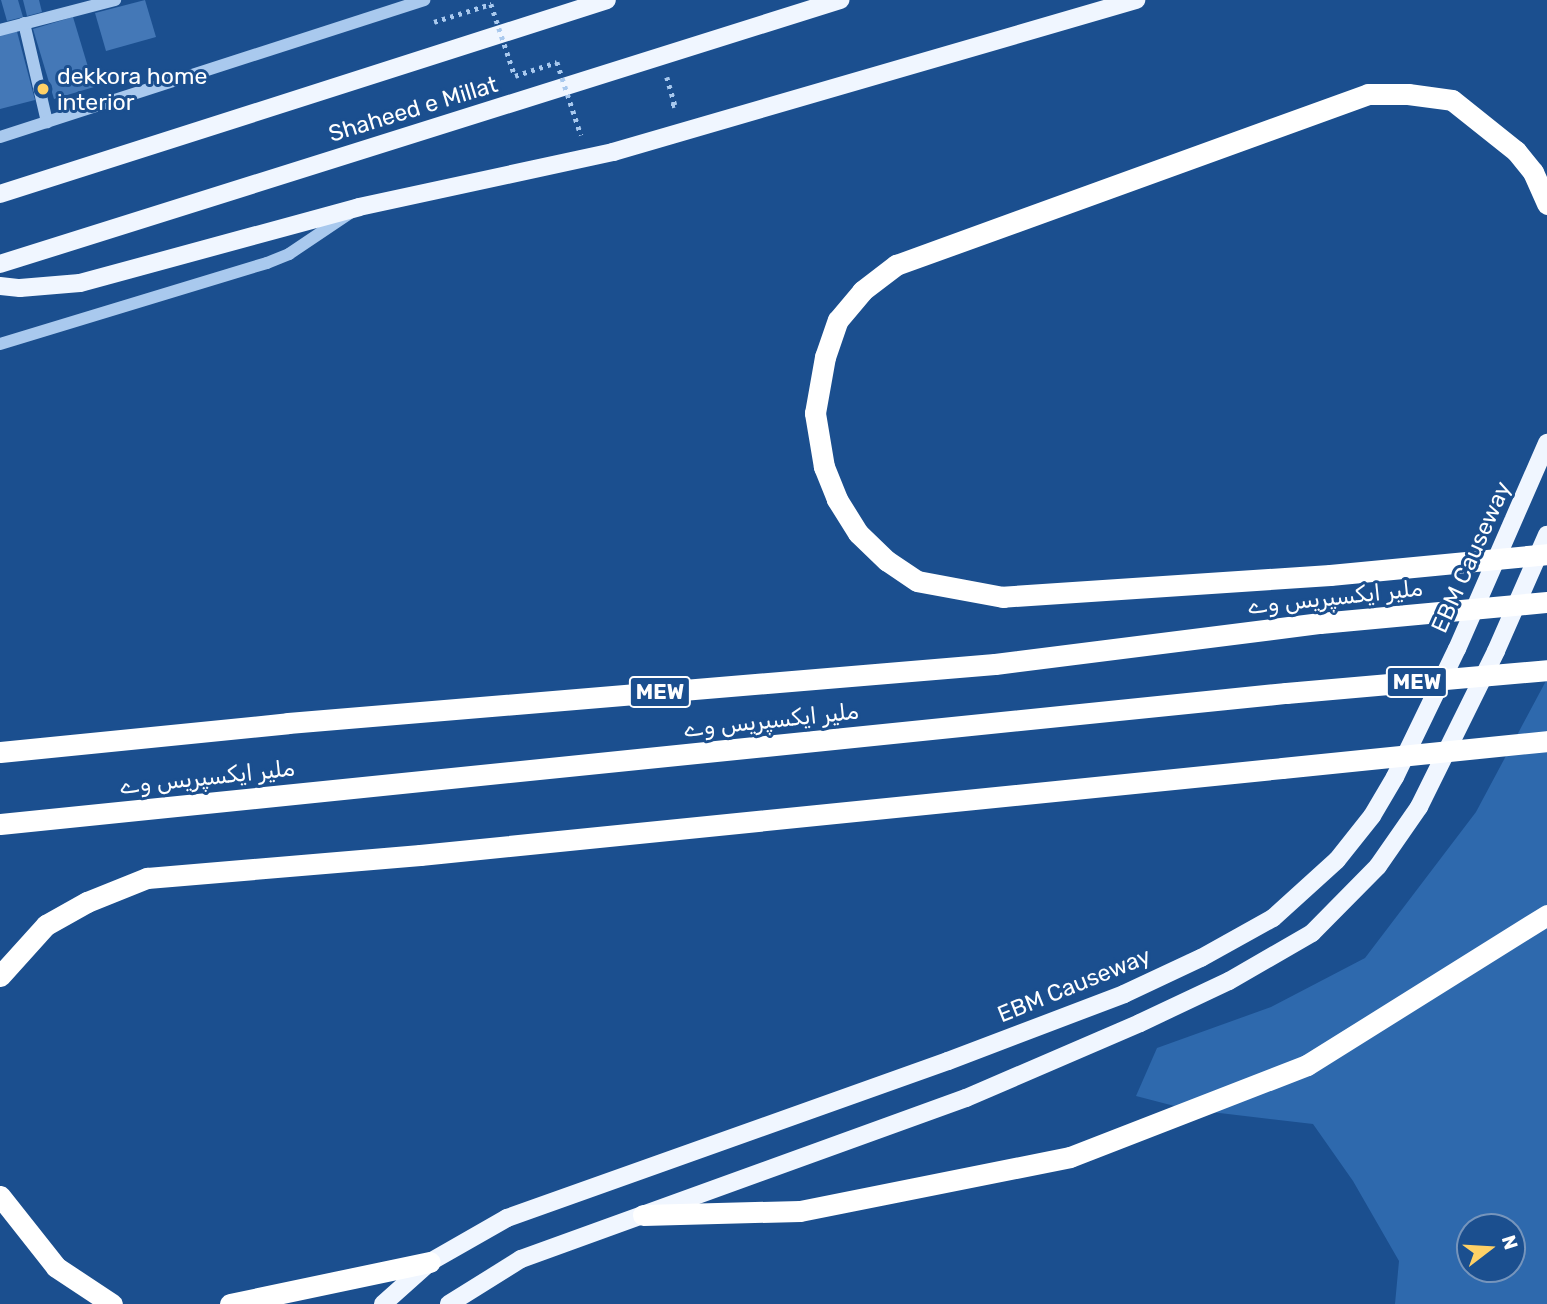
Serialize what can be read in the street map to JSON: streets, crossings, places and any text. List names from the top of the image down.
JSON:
{
  "streets": {
    "highway": ["ملیر ایکسپریس وے", "MEW"],
    "main road": ["Shaheed e Millat", "EBM Causeway"]
  },
  "places": ["dekkora home interior"],
  "north": "right"
}
